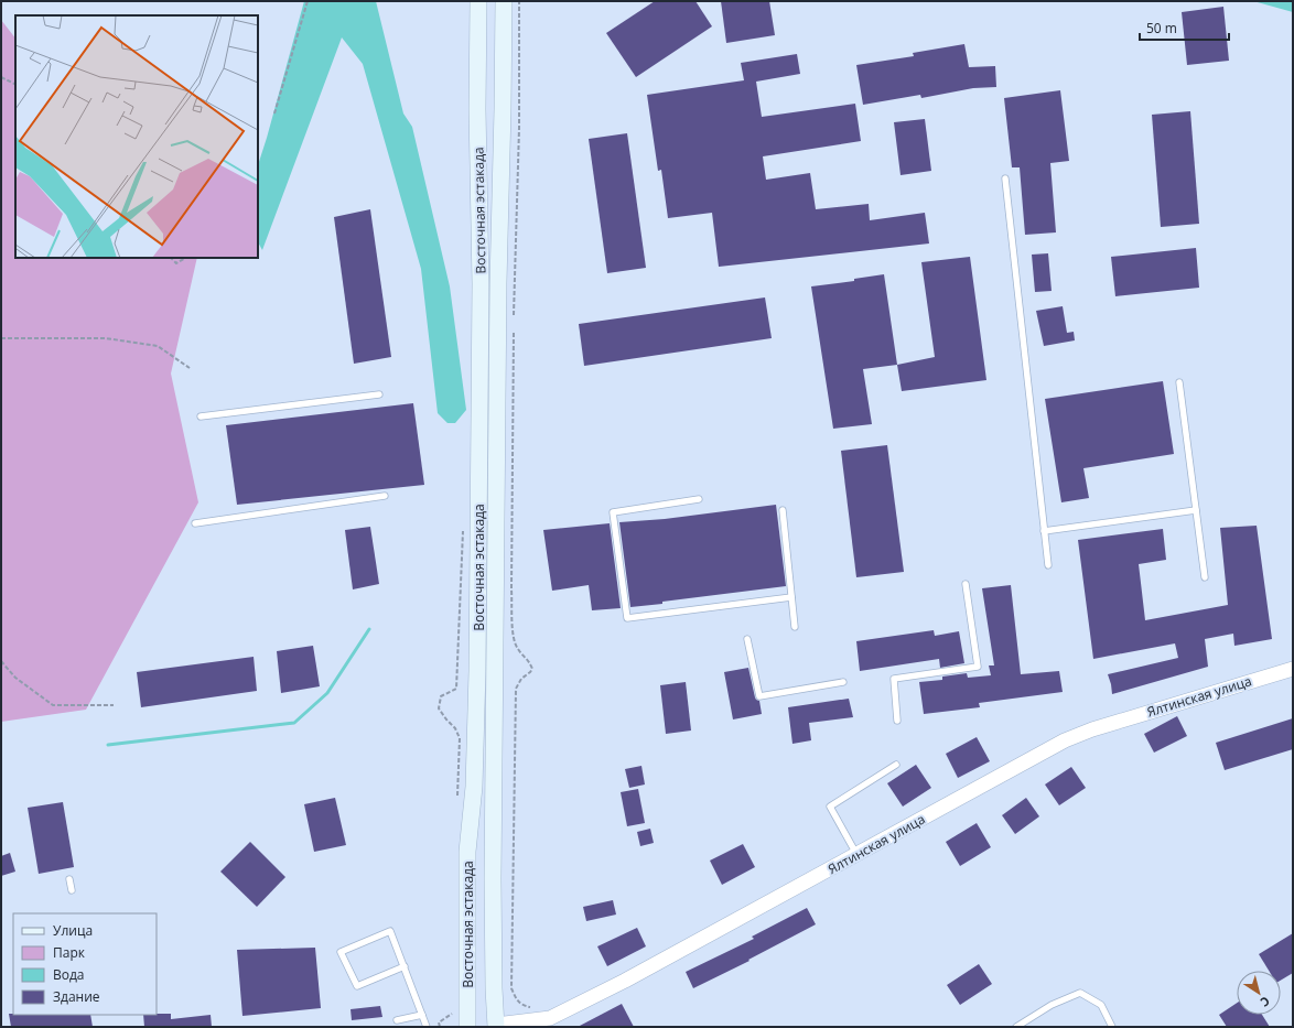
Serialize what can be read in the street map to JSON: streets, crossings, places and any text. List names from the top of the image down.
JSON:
{
  "streets": {
    "main road": ["Восточная эстакада", "Ялтинская улица"]
  },
  "crossings": [
    ["Восточная эстакада", "Ялтинская улица"]
  ],
  "legend": [
    "Улица",
    "Парк",
    "Вода",
    "Здание"
  ],
  "scale_bar": "50 m",
  "north": "bottom right"
}
